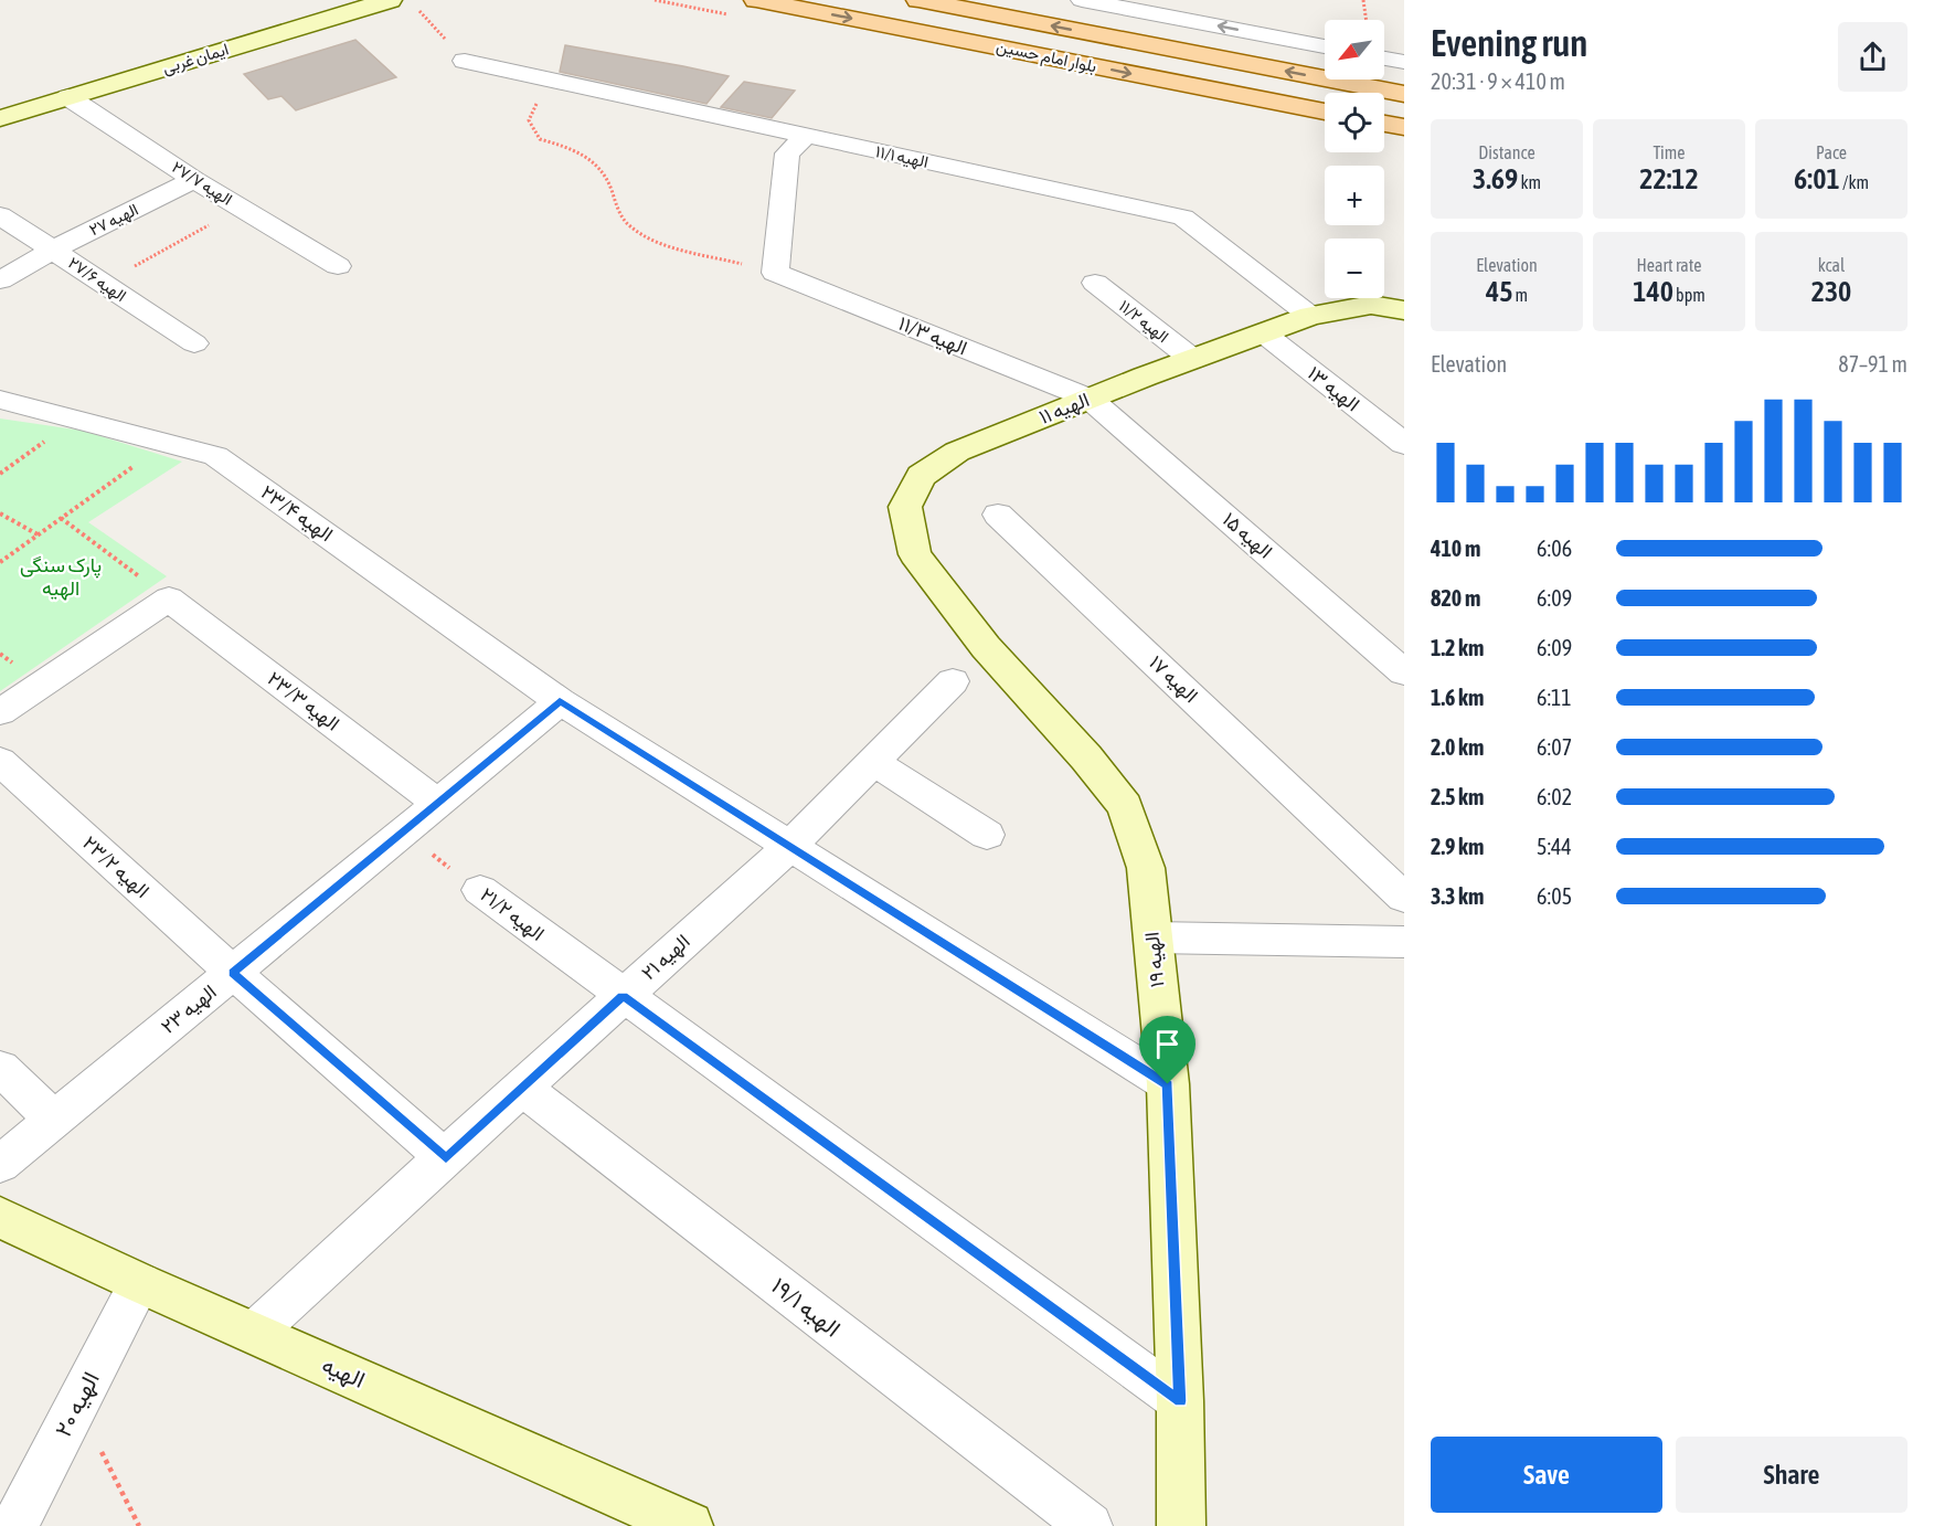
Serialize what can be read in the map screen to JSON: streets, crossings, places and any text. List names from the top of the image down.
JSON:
{
  "streets": {
    "main road": ["بلوار امام حسین"],
    "street": [
      "ایمان غربی",
      "الهیه ۱۱/۱",
      "الهیه ۲۷/۷",
      "الهیه ۲۷",
      "الهیه ۲۷/۶",
      "الهیه ۱۱/۲",
      "الهیه ۱۱/۳",
      "الهیه ۱۳",
      "الهیه ۱۱",
      "الهیه ۲۳/۴",
      "الهیه ۱۵",
      "الهیه ۱۷",
      "الهیه ۲۳/۳",
      "الهیه ۲۳/۲",
      "الهیه ۲۱/۲",
      "الهیه ۲۱",
      "الهیه ۱۹",
      "الهیه ۲۳",
      "الهیه ۱۹/۱",
      "الهیه",
      "الهیه ۲۰"
    ]
  },
  "crossings": [
    ["ایمان غربی", "الهیه ۲۷/۷"],
    ["الهیه ۱۱/۱", "الهیه ۱۱"],
    ["الهیه ۲۷/۷", "الهیه ۲۷"],
    ["الهیه ۲۷", "الهیه ۲۷/۶"],
    ["الهیه ۱۱/۲", "الهیه ۱۱"],
    ["الهیه ۱۱/۳", "الهیه ۱۱"],
    ["الهیه ۱۱/۳", "الهیه ۱۵"],
    ["الهیه ۱۳", "الهیه ۱۱"],
    ["الهیه ۱۱", "الهیه ۱۵"],
    ["الهیه ۱۱", "الهیه ۱۹"],
    ["الهیه ۲۳/۴", "الهیه ۲۱"],
    ["الهیه ۲۳/۴", "الهیه ۱۹"],
    ["الهیه ۲۳/۴", "الهیه ۲۳"],
    ["الهیه ۲۳/۳", "الهیه ۲۳"],
    ["الهیه ۲۳/۲", "الهیه ۲۱"],
    ["الهیه ۲۳/۲", "الهیه ۲۳"],
    ["الهیه ۲۱/۲", "الهیه ۲۱"],
    ["الهیه ۲۱/۲", "الهیه ۱۹"],
    ["الهیه ۲۱/۲", "الهیه ۲۳"],
    ["الهیه ۲۱", "الهیه ۱۹/۱"],
    ["الهیه ۲۱", "الهیه"],
    ["الهیه", "الهیه ۲۰"]
  ],
  "parks": ["پارک سنگی الهیه"],
  "north": "bottom left",
  "page": {
    "heading": ["Evening run", "20:31 · 9 × 410 m"],
    "map_buttons": ["+", "−"],
    "stats": [
      ["Distance", "3.69 km"],
      ["Time", "22:12"],
      ["Pace", "6:01 /km"],
      ["Elevation", "45 m"],
      ["Heart rate", "140 bpm"],
      ["kcal", "230"]
    ],
    "chart": ["Elevation", "87–91 m"],
    "list": [
      {
        "name": "410 m",
        "note": "6:06"
      },
      {
        "name": "820 m",
        "note": "6:09"
      },
      {
        "name": "1.2 km",
        "note": "6:09"
      },
      {
        "name": "1.6 km",
        "note": "6:11"
      },
      {
        "name": "2.0 km",
        "note": "6:07"
      },
      {
        "name": "2.5 km",
        "note": "6:02"
      },
      {
        "name": "2.9 km",
        "note": "5:44"
      },
      {
        "name": "3.3 km",
        "note": "6:05"
      }
    ],
    "buttons": ["Save", "Share"]
  }
}
